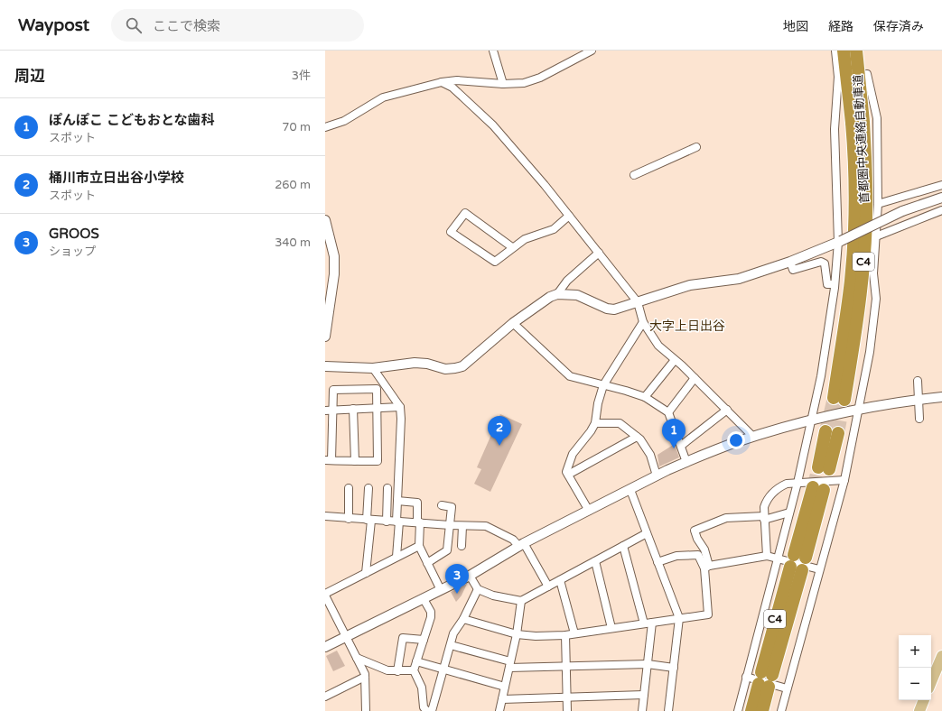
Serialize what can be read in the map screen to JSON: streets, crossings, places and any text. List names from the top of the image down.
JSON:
{
  "streets": {
    "highway": ["首都圏中央連絡自動車道", "C4"]
  },
  "districts": ["大字上日出谷"],
  "page": {
    "header": "Waypost",
    "search": "ここで検索",
    "nav": ["地図", "経路", "保存済み"],
    "heading": ["周辺", "3件"],
    "list": [
      {
        "mark": "1",
        "name": "ぽんぽこ こどもおとな歯科",
        "note": "スポット",
        "value": "70 m"
      },
      {
        "mark": "2",
        "name": "桶川市立日出谷小学校",
        "note": "スポット",
        "value": "260 m"
      },
      {
        "mark": "3",
        "name": "GROOS",
        "note": "ショップ",
        "value": "340 m"
      }
    ],
    "pins": ["2", "1", "3"],
    "map_buttons": ["+", "−"]
  }
}
